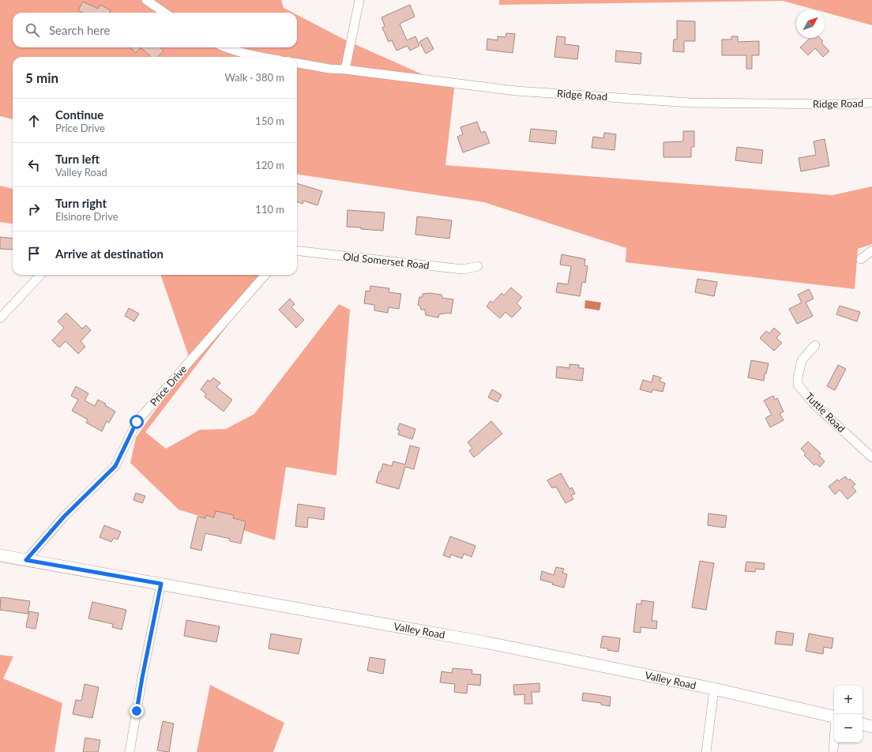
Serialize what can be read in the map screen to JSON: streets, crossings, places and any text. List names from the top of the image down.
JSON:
{
  "streets": {
    "main road": ["Valley Road"],
    "street": [
      "Ridge Road",
      "Old Somerset Road",
      "Price Drive",
      "Tuttle Road"
    ]
  },
  "crossings": [
    ["Price Drive", "Valley Road"]
  ],
  "north": "top right",
  "page": {
    "search": "Search here",
    "heading": ["5 min", "Walk · 380 m"],
    "list": [
      ["Continue", "Price Drive", "150 m"],
      ["Turn left", "Valley Road", "120 m"],
      ["Turn right", "Elsinore Drive", "110 m"],
      "Arrive at destination"
    ],
    "map_buttons": ["+", "−"]
  }
}
